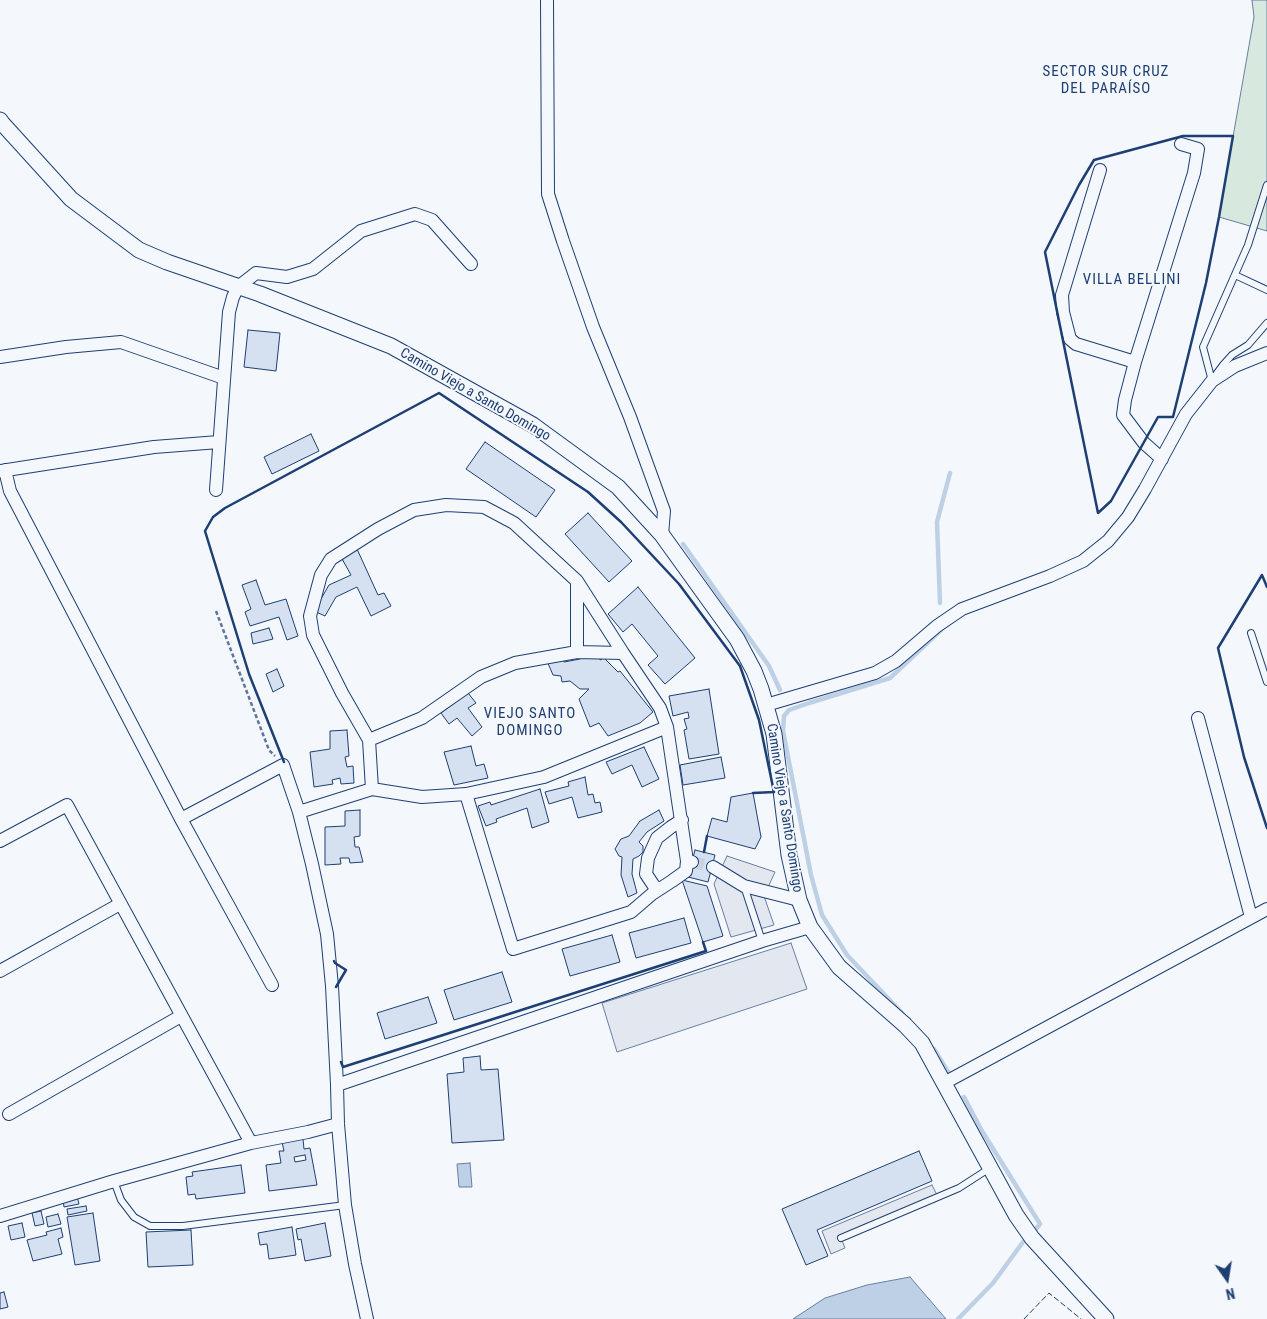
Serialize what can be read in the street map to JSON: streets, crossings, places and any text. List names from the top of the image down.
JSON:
{
  "streets": {
    "street": ["Camino Viejo a Santo Domingo"]
  },
  "districts": ["SECTOR SUR CRUZ DEL PARAÍSO", "VILLA BELLINI", "VIEJO SANTO DOMINGO"],
  "north": "bottom"
}
